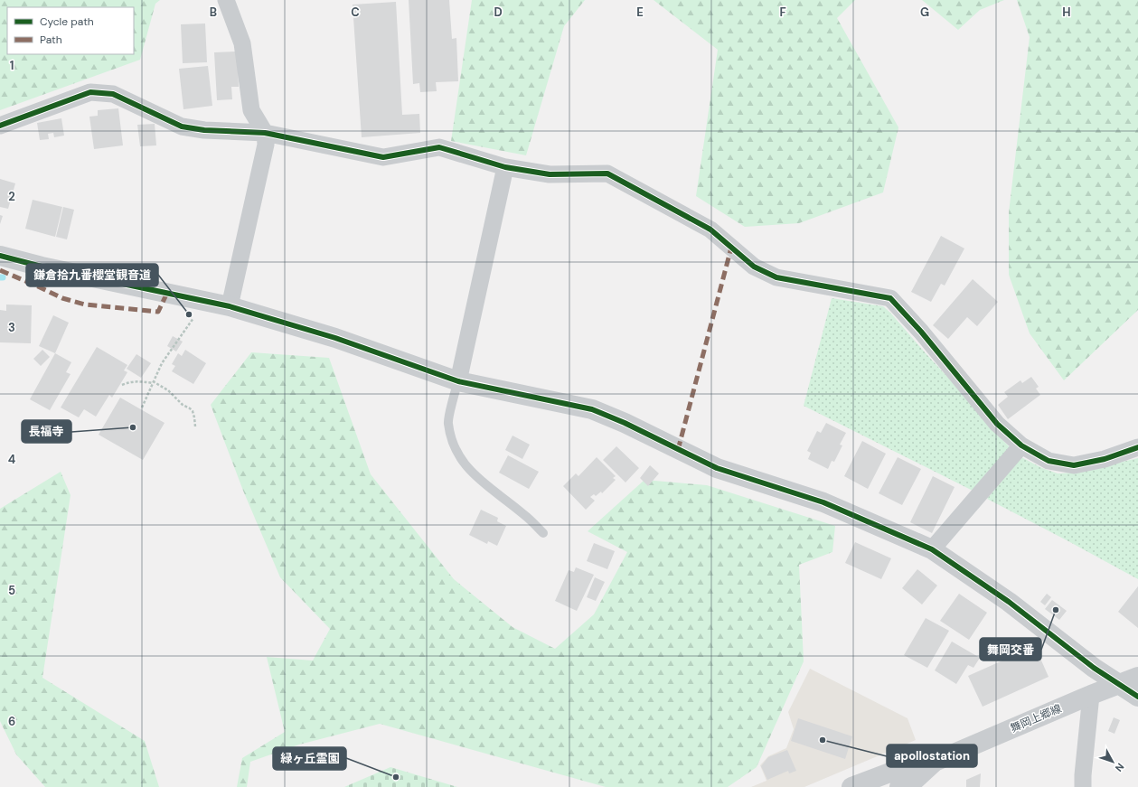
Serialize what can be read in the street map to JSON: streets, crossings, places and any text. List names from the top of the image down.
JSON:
{
  "streets": {
    "street": ["舞岡上郷線"]
  },
  "places": [
    "鎌倉拾九番櫻堂観音道",
    "長福寺",
    "舞岡交番",
    "apollostation",
    "緑ヶ丘霊園"
  ],
  "legend": ["Cycle path", "Path"],
  "north": "bottom right",
  "grid": {
    "columns": [
      "B",
      "C",
      "D",
      "E",
      "F",
      "G",
      "H"
    ],
    "rows": [
      "1",
      "2",
      "3",
      "4",
      "5",
      "6"
    ]
  }
}
